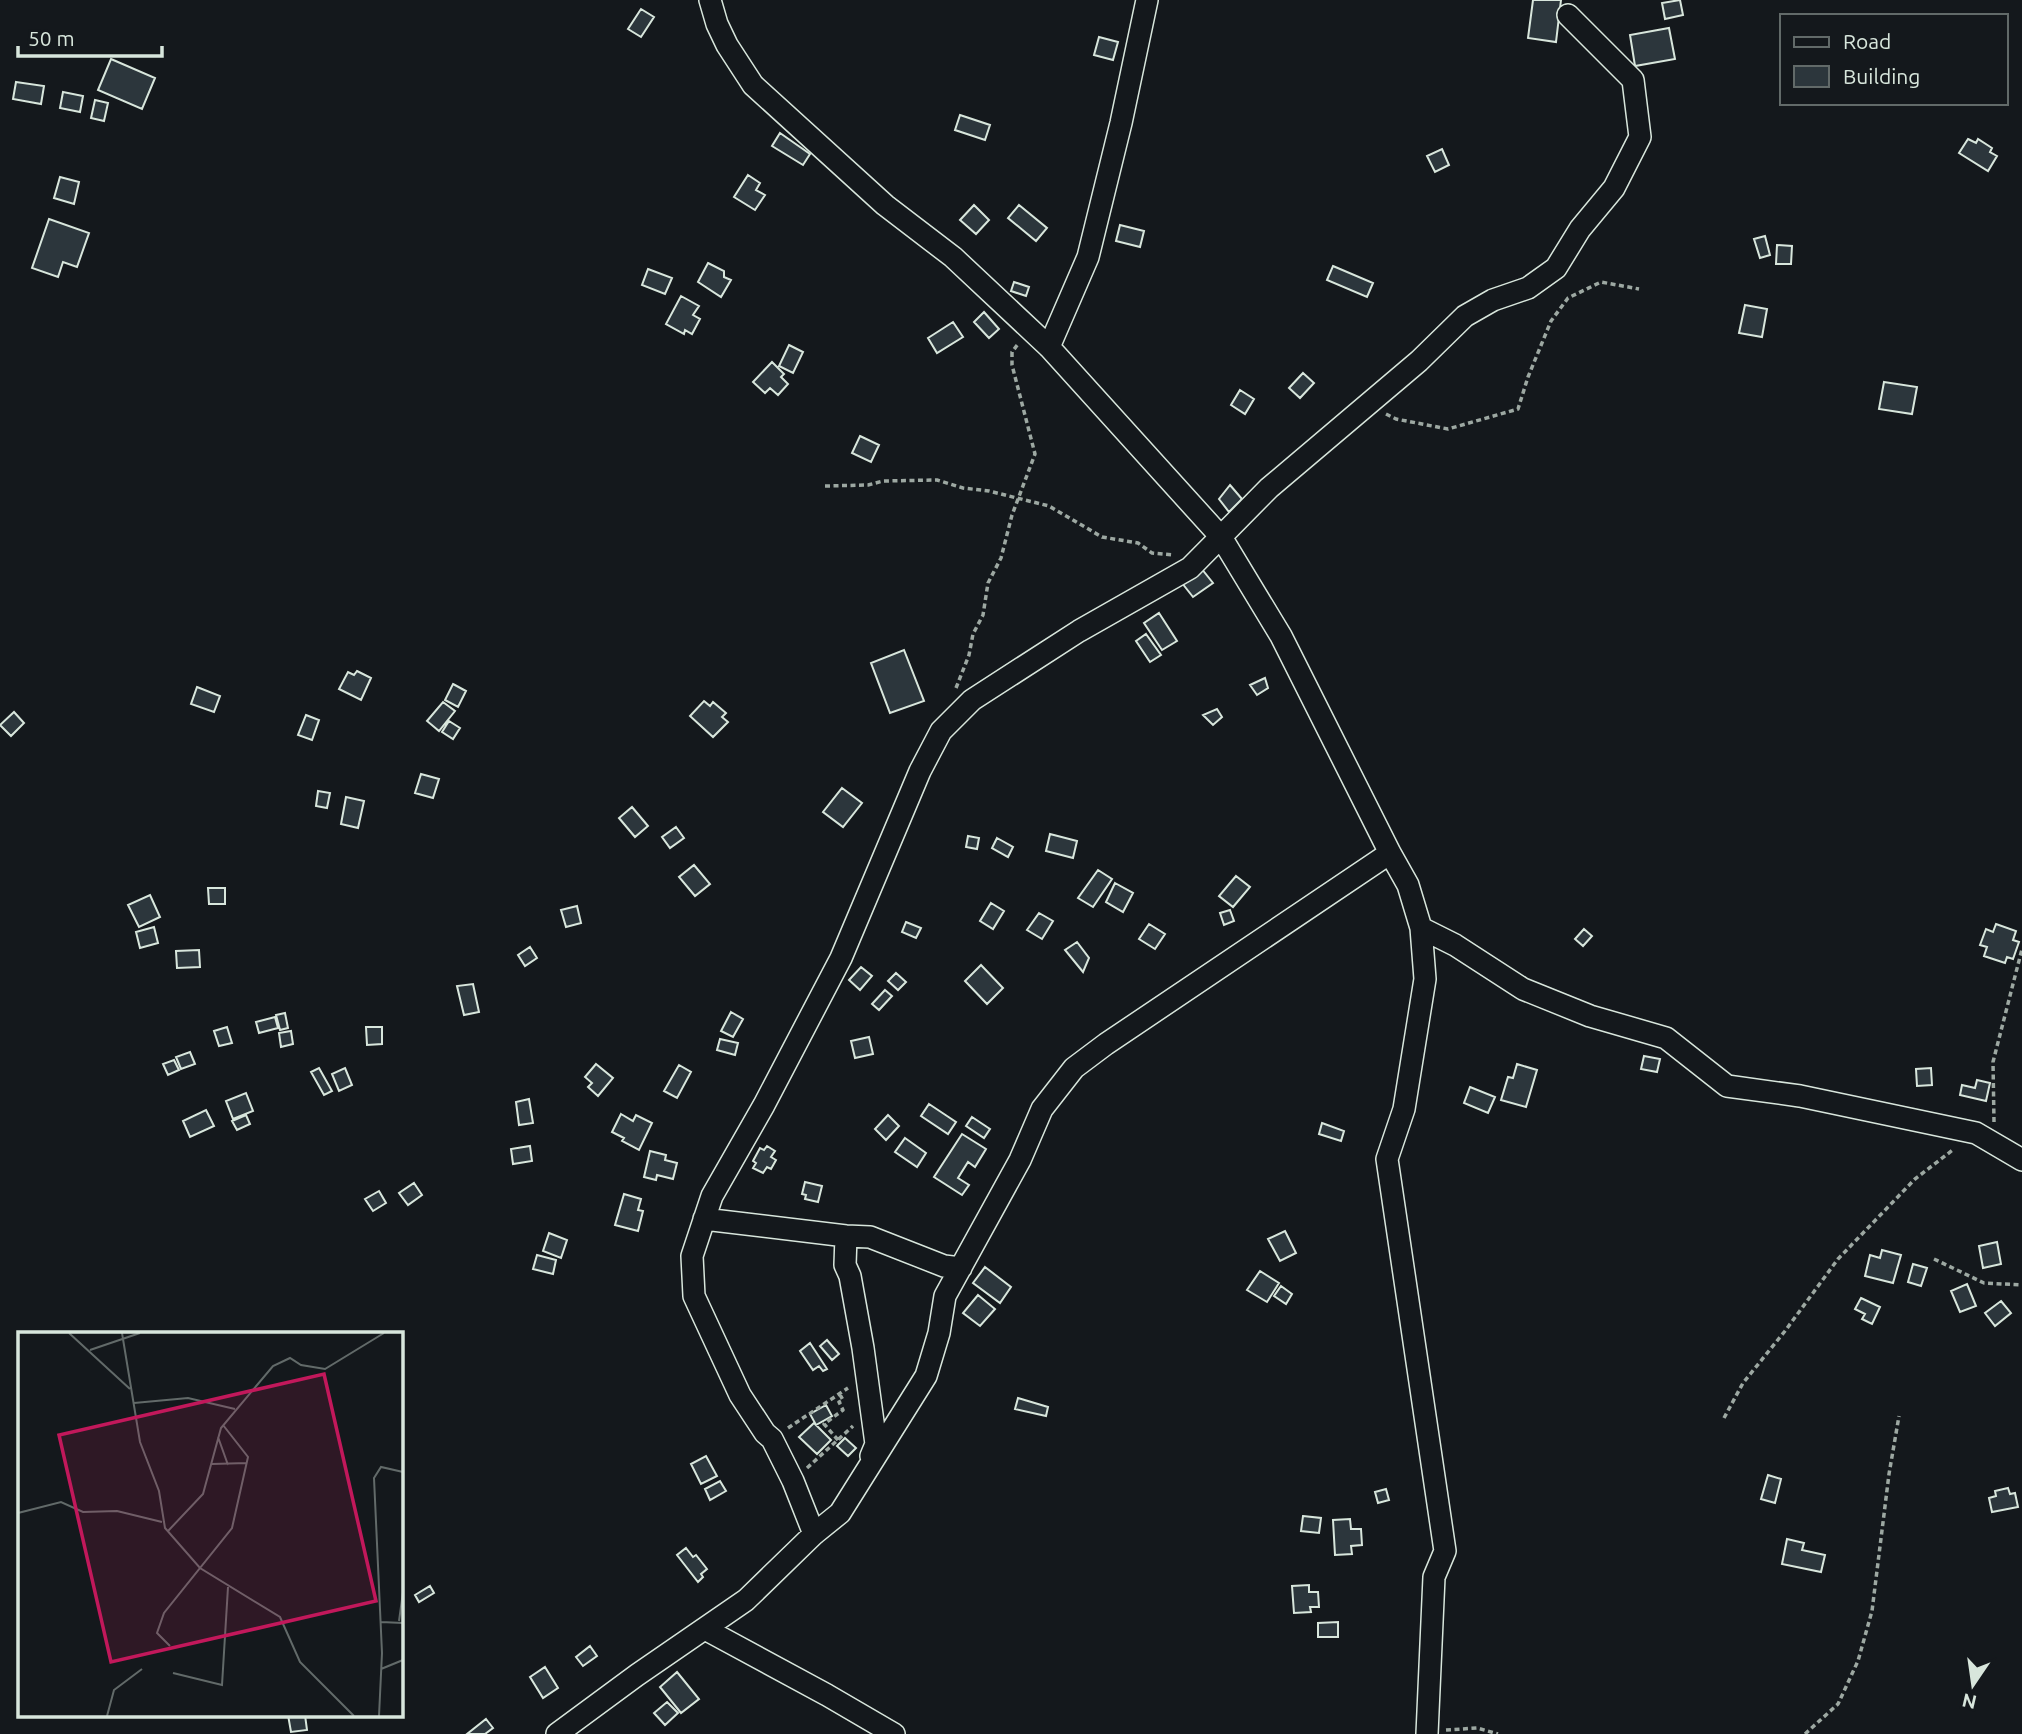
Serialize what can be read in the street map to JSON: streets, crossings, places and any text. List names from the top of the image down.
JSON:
{
  "legend": ["Road", "Building"],
  "scale_bar": "50 m",
  "north": "bottom"
}
